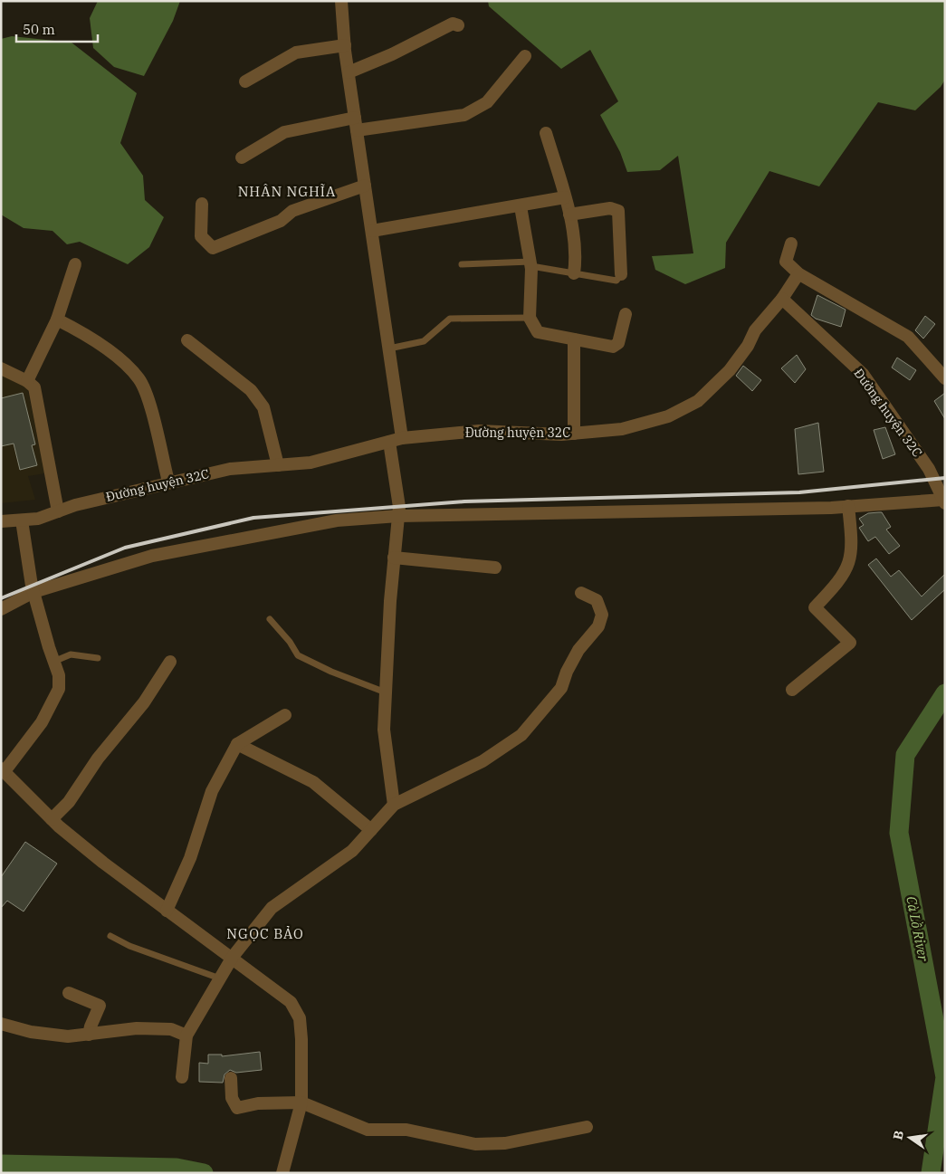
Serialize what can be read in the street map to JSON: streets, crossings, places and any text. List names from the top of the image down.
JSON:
{
  "streets": {
    "street": ["Đường huyện 32C"]
  },
  "districts": ["NHÂN NGHĨA", "NGỌC BẢO"],
  "water": ["Cà Lồ River"],
  "scale_bar": "50 m",
  "north": "left"
}
